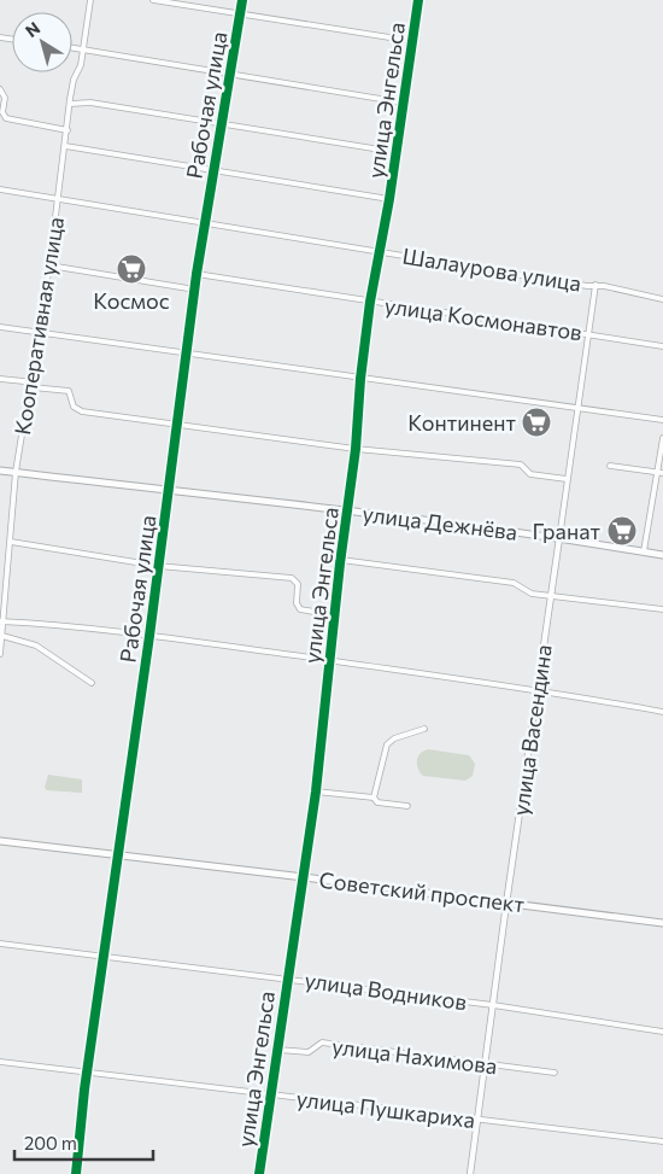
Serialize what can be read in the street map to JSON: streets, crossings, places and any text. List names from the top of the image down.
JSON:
{
  "streets": {
    "main road": ["улица Дежнёва", "Советский проспект"],
    "street": [
      "улица Энгельса",
      "Рабочая улица",
      "Шалаурова улица",
      "улица Космонавтов",
      "Кооперативная улица",
      "улица Васендина",
      "улица Водников",
      "улица Нахимова",
      "улица Пушкариха"
    ]
  },
  "crossings": [
    ["улица Энгельса", "Шалаурова улица"],
    ["улица Энгельса", "улица Космонавтов"],
    ["улица Энгельса", "улица Дежнёва"],
    ["улица Энгельса", "Советский проспект"],
    ["улица Энгельса", "улица Водников"],
    ["улица Энгельса", "улица Нахимова"],
    ["улица Энгельса", "улица Пушкариха"],
    ["Рабочая улица", "Шалаурова улица"],
    ["Рабочая улица", "улица Космонавтов"],
    ["Рабочая улица", "улица Дежнёва"],
    ["Рабочая улица", "Советский проспект"],
    ["Рабочая улица", "улица Водников"],
    ["Рабочая улица", "улица Пушкариха"],
    ["Шалаурова улица", "Кооперативная улица"],
    ["Шалаурова улица", "улица Васендина"],
    ["улица Космонавтов", "улица Васендина"],
    ["Кооперативная улица", "улица Дежнёва"],
    ["улица Дежнёва", "улица Васендина"],
    ["улица Васендина", "Советский проспект"],
    ["улица Васендина", "улица Водников"],
    ["улица Васендина", "улица Нахимова"],
    ["улица Васендина", "улица Пушкариха"]
  ],
  "places": {
    "supermarket": ["Космос", "Континент", "Гранат"]
  },
  "scale_bar": "200 m",
  "north": "top left"
}
